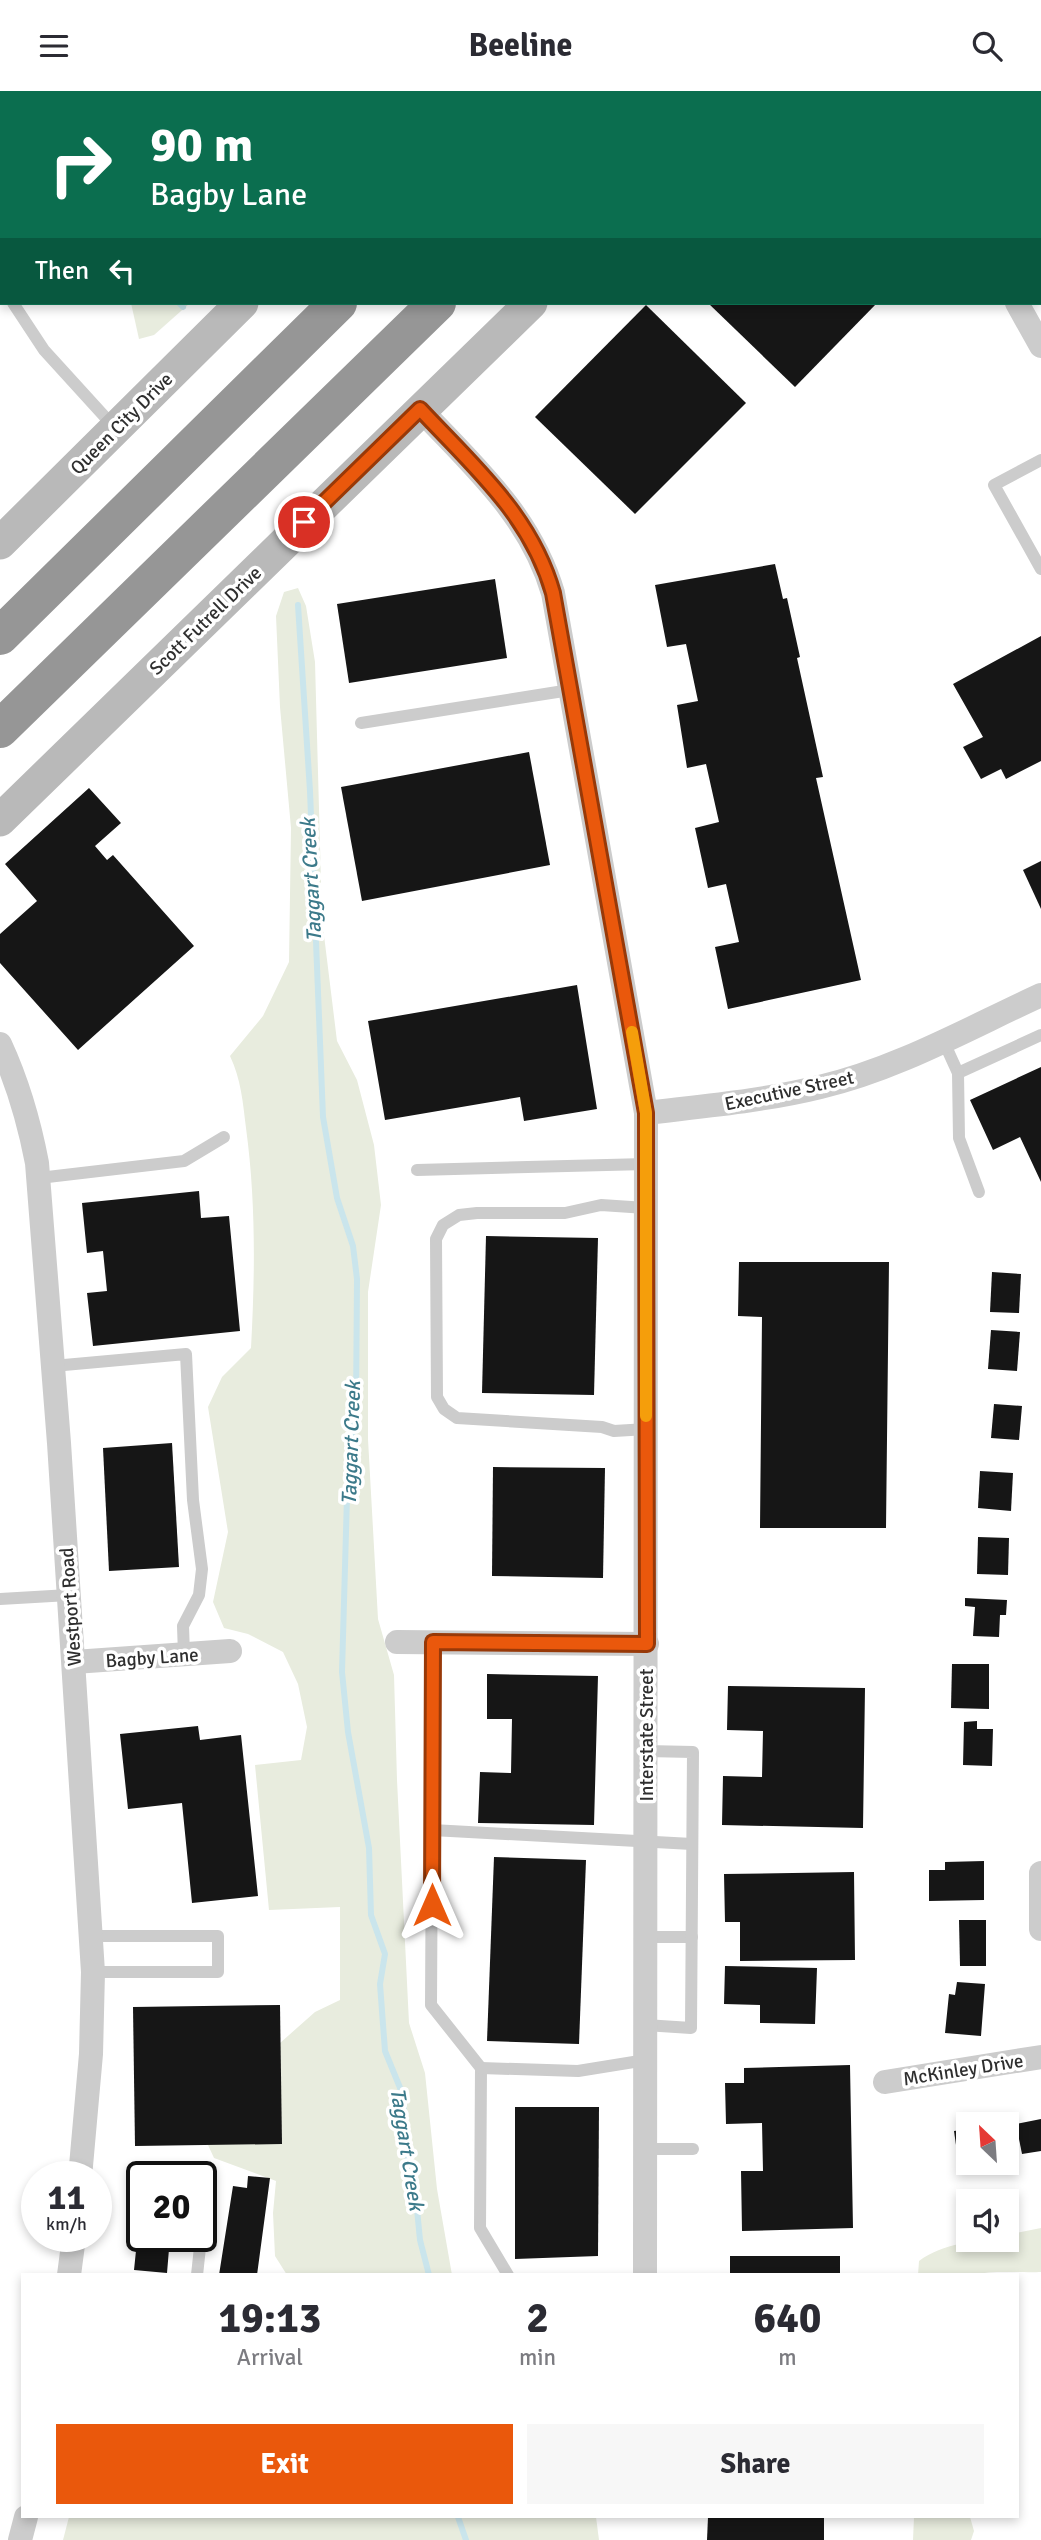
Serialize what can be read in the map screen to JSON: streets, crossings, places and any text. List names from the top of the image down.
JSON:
{
  "streets": {
    "street": [
      "Queen City Drive",
      "Scott Futrell Drive",
      "Executive Street",
      "Westport Road",
      "Bagby Lane",
      "Interstate Street",
      "McKinley Drive"
    ]
  },
  "crossings": [
    ["Scott Futrell Drive", "Interstate Street"],
    ["Executive Street", "Interstate Street"],
    ["Westport Road", "Bagby Lane"]
  ],
  "water": ["Taggart Creek"],
  "north": "top left",
  "page": {
    "header": "Beeline",
    "turn": ["90 m", "Bagby Lane"],
    "then": "Then",
    "speed": "11 km/h",
    "limit": "20",
    "eta": [
      "19:13",
      "Arrival",
      "2",
      "min",
      "640",
      "m"
    ],
    "buttons": ["Exit", "Share"]
  }
}
